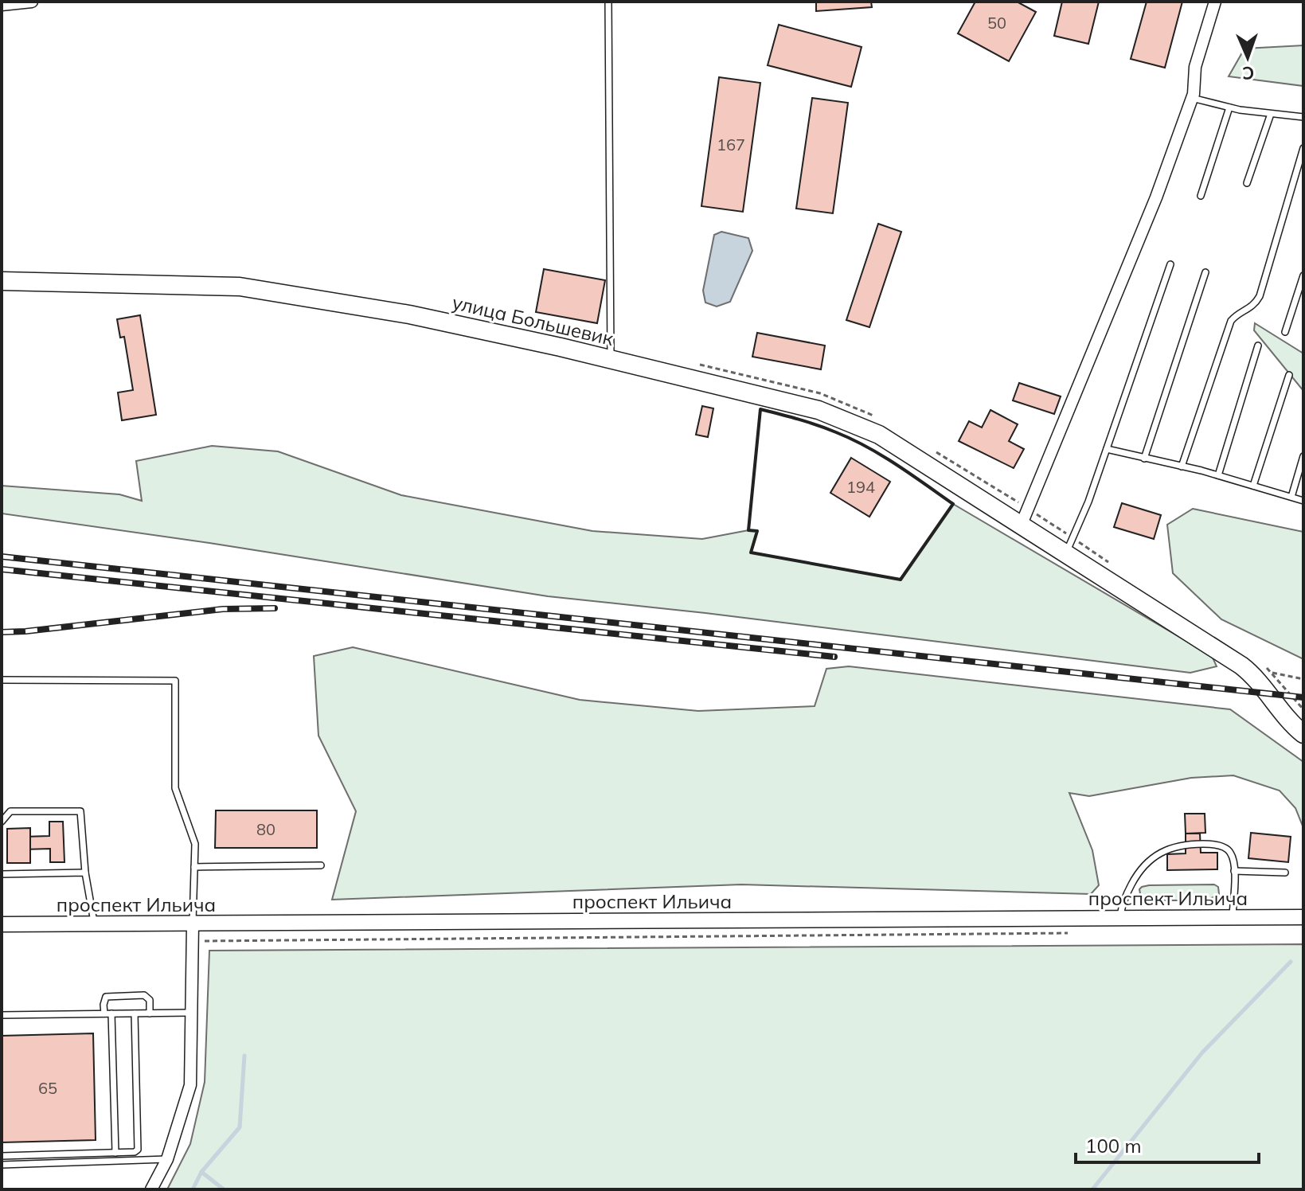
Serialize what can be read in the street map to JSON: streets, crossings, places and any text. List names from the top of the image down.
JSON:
{
  "streets": {
    "main road": ["улица Большевик"],
    "street": ["проспект Ильича"]
  },
  "house_numbers": [
    "50",
    "167",
    "194",
    "80",
    "65"
  ],
  "scale_bar": "100 m",
  "north": "bottom"
}
